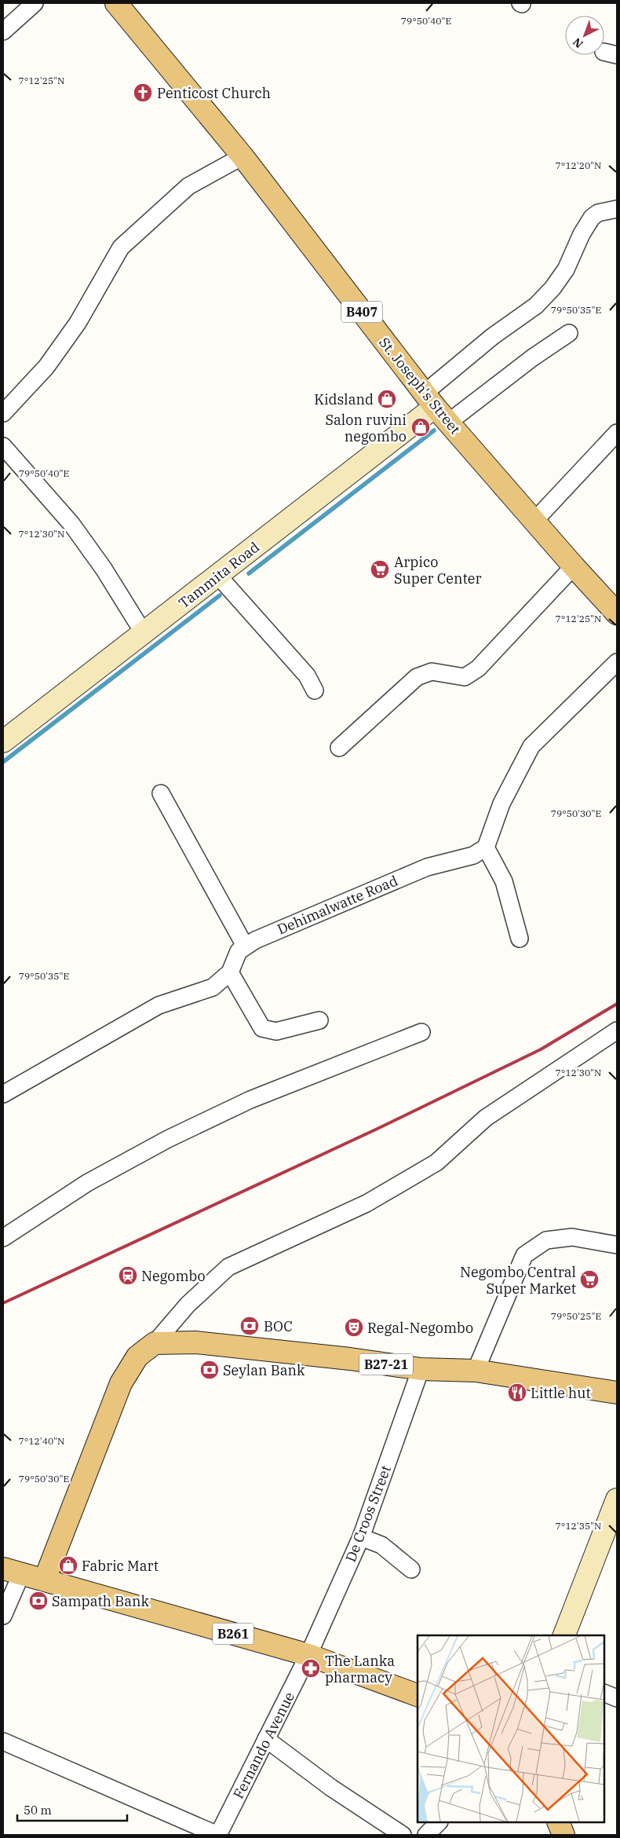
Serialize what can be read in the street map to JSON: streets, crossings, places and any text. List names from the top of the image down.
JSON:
{
  "streets": {
    "main road": [
      "B407",
      "St. Joseph's Street",
      "B27-21",
      "B261"
    ],
    "street": [
      "Tammita Road",
      "Dehimalwatte Road",
      "De Croos Street",
      "Fernando Avenue"
    ]
  },
  "crossings": [
    ["St. Joseph's Street", "Tammita Road"],
    ["B27-21", "De Croos Street"],
    ["De Croos Street", "B261"],
    ["De Croos Street", "Fernando Avenue"],
    ["B261", "Fernando Avenue"]
  ],
  "places": {
    "church": ["Penticost Church"],
    "shop": ["Kidsland", "Salon ruvini negombo", "Fabric Mart"],
    "supermarket": ["Arpico Super Center", "Negombo Central Super Market"],
    "station": ["Negombo"],
    "bank": ["BOC", "Seylan Bank", "Sampath Bank"],
    "theatre": ["Regal-Negombo"],
    "restaurant": ["Little hut"],
    "pharmacy": ["The Lanka pharmacy"]
  },
  "scale_bar": "50 m",
  "north": "bottom left",
  "coordinates": [
    "79°50'40\"E",
    "7°12'25\"N",
    "7°12'20\"N",
    "79°50'35\"E",
    "7°12'30\"N",
    "79°50'30\"E",
    "79°50'25\"E",
    "7°12'40\"N",
    "7°12'35\"N"
  ]
}
